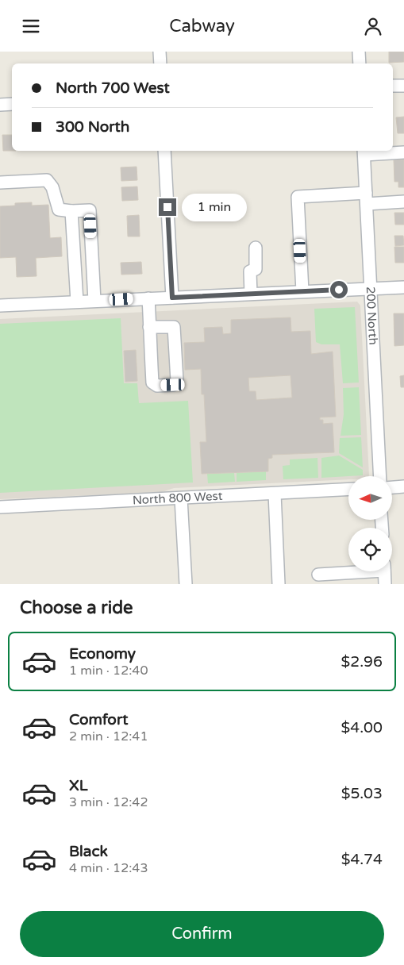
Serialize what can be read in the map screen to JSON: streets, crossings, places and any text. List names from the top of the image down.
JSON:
{
  "streets": {
    "street": ["200 North", "North 800 West"]
  },
  "north": "left",
  "page": {
    "header": "Cabway",
    "banner": ["North 700 West", "300 North"],
    "bubble": "1 min",
    "heading": "Choose a ride",
    "list": [
      {
        "name": "Economy",
        "note": "1 min · 12:40",
        "value": "$2.96"
      },
      {
        "name": "Comfort",
        "note": "2 min · 12:41",
        "value": "$4.00"
      },
      {
        "name": "XL",
        "note": "3 min · 12:42",
        "value": "$5.03"
      },
      {
        "name": "Black",
        "note": "4 min · 12:43",
        "value": "$4.74"
      }
    ],
    "buttons": "Confirm"
  }
}
